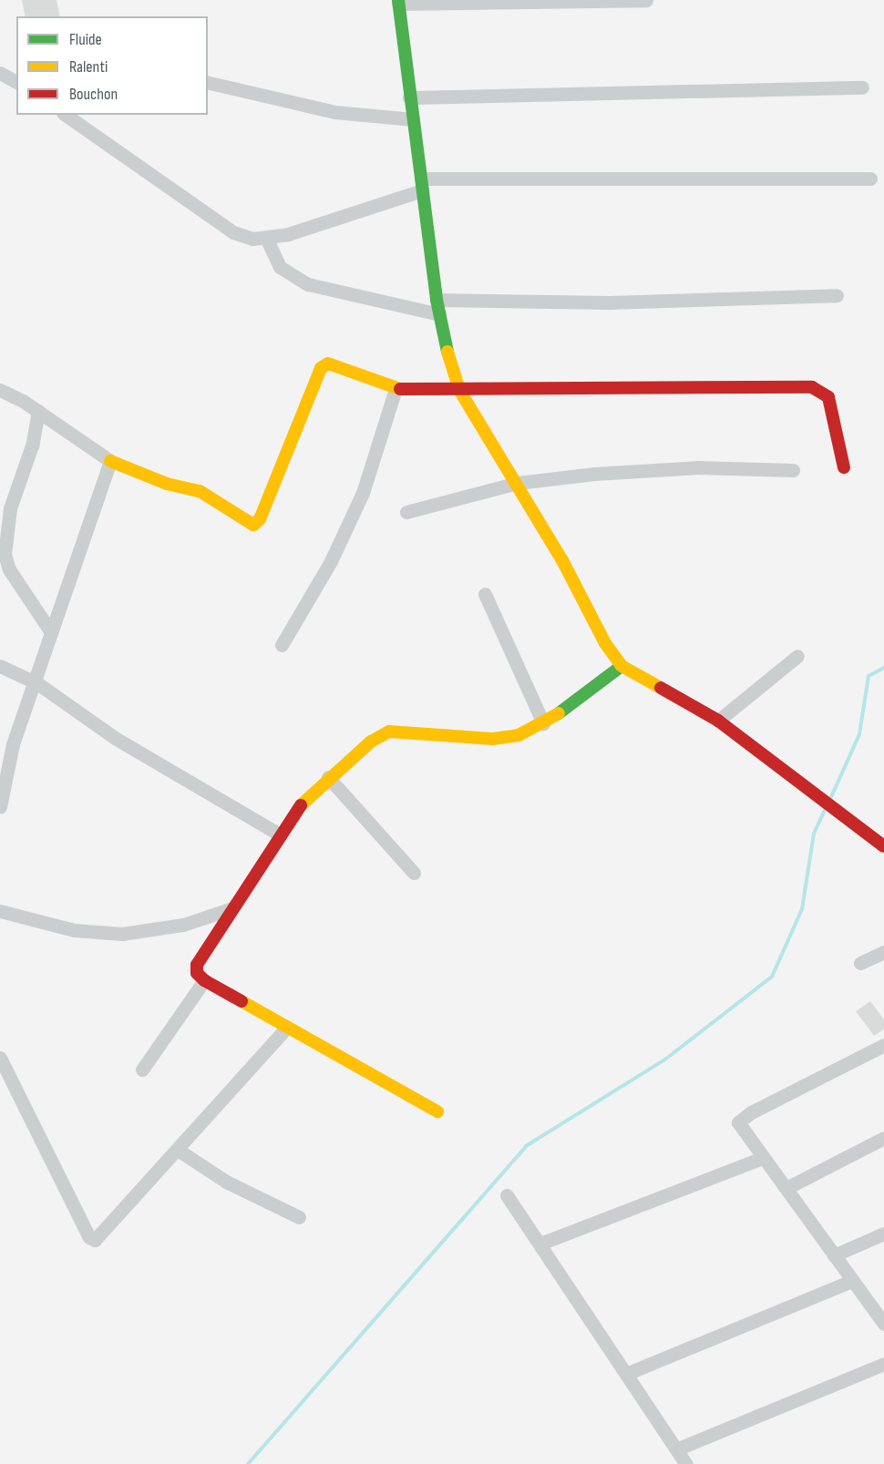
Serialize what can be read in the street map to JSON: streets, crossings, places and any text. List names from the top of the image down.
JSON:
{
  "legend": ["Fluide", "Ralenti", "Bouchon"]
}
